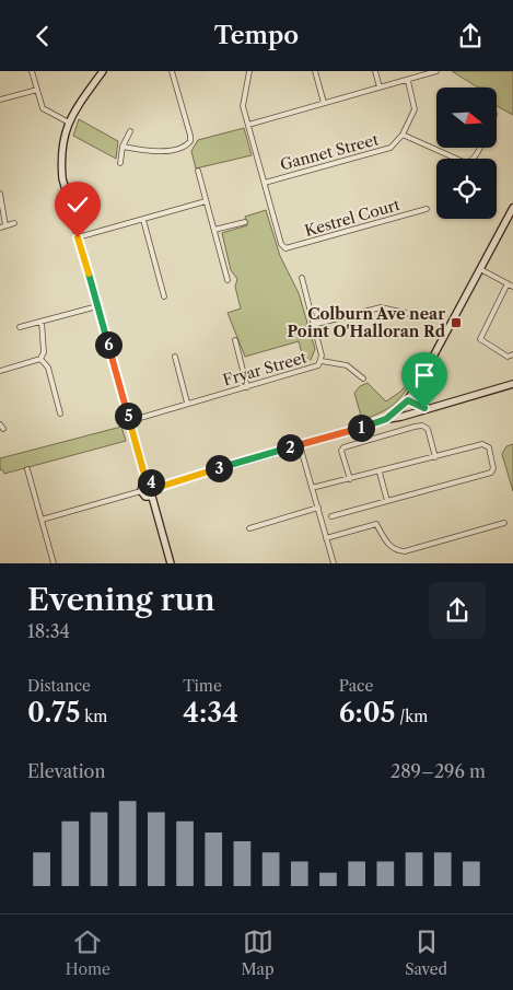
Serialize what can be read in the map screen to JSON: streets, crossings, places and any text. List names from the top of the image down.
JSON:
{
  "streets": {
    "street": ["Gannet Street", "Kestrel Court", "Fryar Street"]
  },
  "crossings": [
    ["Gannet Street", "Kestrel Court"]
  ],
  "places": {
    "transit": ["Colburn Ave near Point O'Halloran Rd"]
  },
  "north": "right",
  "page": {
    "header": "Tempo",
    "pins": [
      "6",
      "5",
      "1",
      "2",
      "3",
      "4"
    ],
    "heading": ["Evening run", "18:34"],
    "stats": [
      ["Distance", "0.75 km"],
      ["Time", "4:34"],
      ["Pace", "6:05 /km"]
    ],
    "chart": ["Elevation", "289–296 m"],
    "tabs": ["Home", "Map", "Saved"]
  }
}
